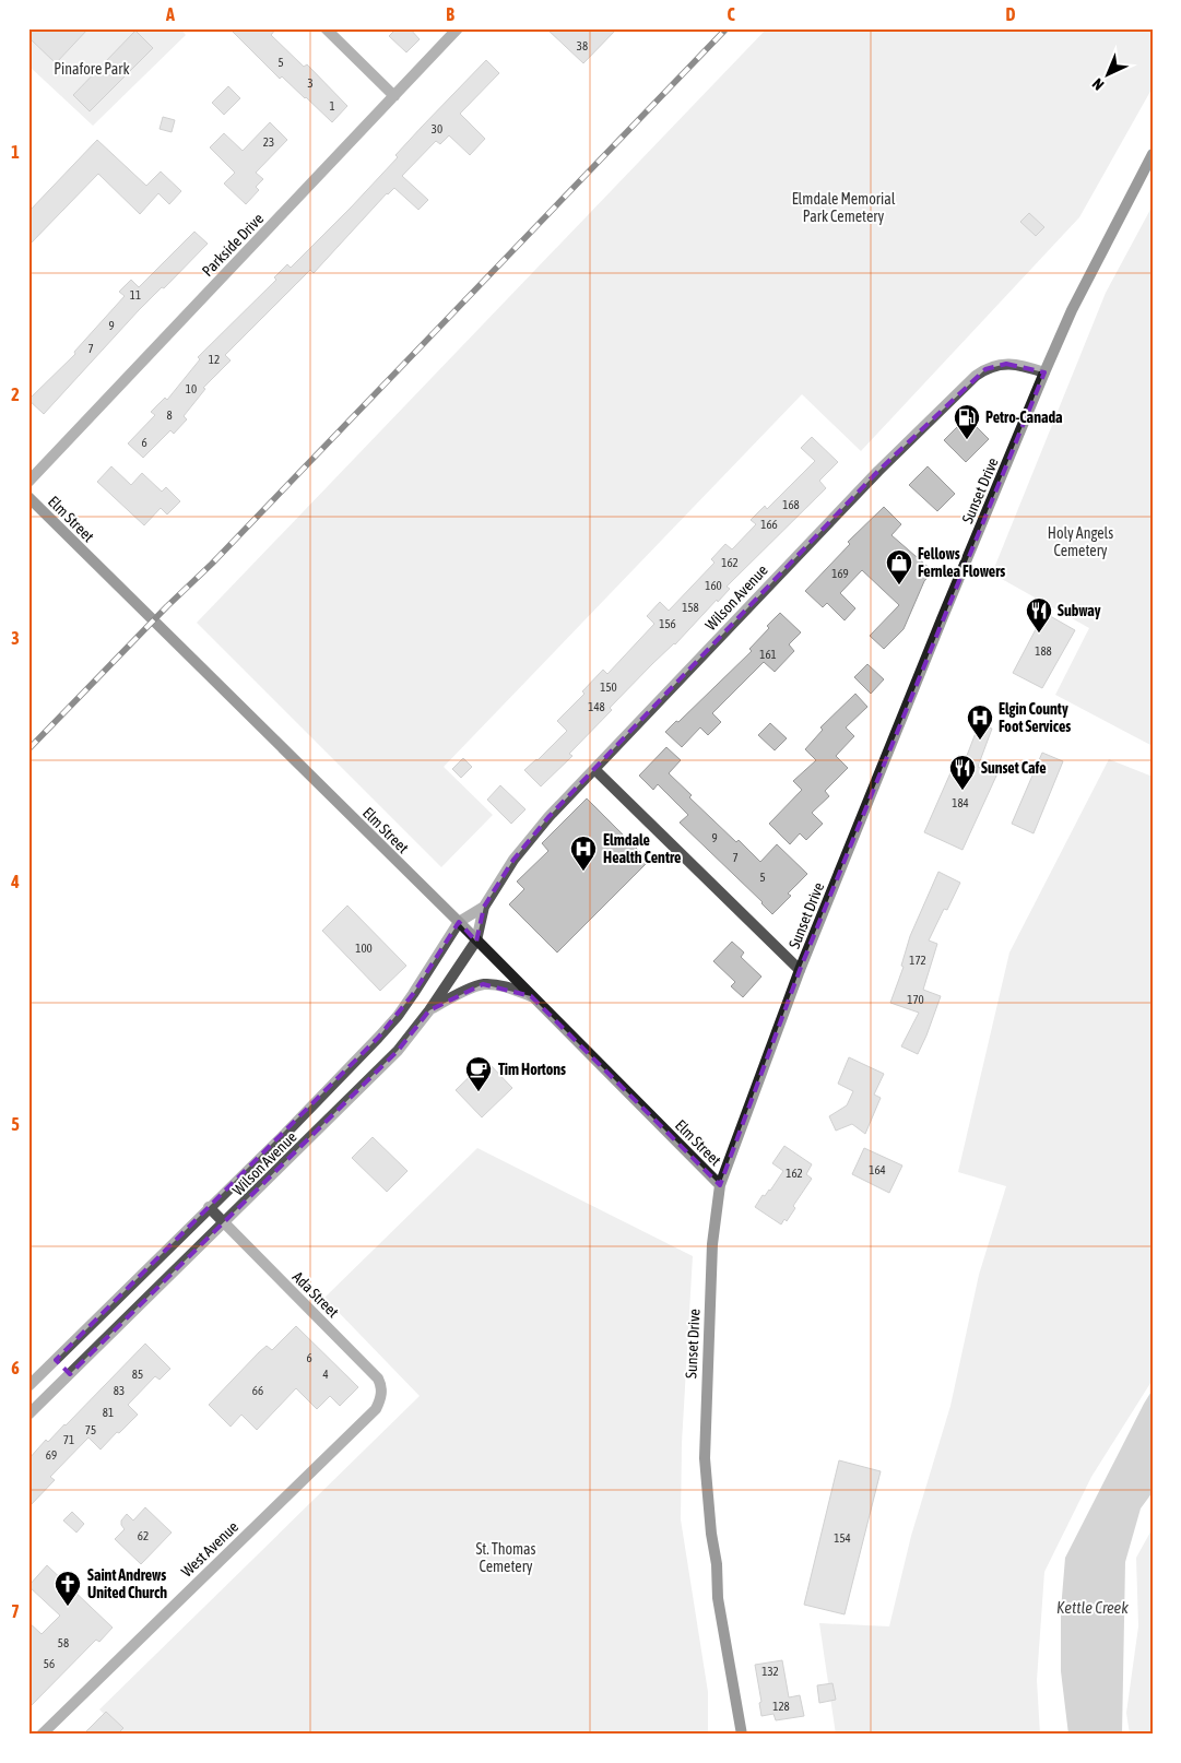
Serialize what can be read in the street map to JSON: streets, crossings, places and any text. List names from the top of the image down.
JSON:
{
  "streets": {
    "main road": ["Sunset Drive", "Elm Street"],
    "street": [
      "Parkside Drive",
      "Wilson Avenue",
      "Ada Street",
      "West Avenue"
    ]
  },
  "crossings": [
    ["Sunset Drive", "Elm Street"],
    ["Sunset Drive", "Wilson Avenue"],
    ["Elm Street", "Wilson Avenue"],
    ["Wilson Avenue", "Ada Street"],
    ["Ada Street", "West Avenue"]
  ],
  "water": ["Kettle Creek"],
  "parks": [
    "Pinafore Park",
    "Elmdale Memorial Park Cemetery",
    "Holy Angels Cemetery",
    "St. Thomas Cemetery"
  ],
  "places": {
    "fuel station": ["Petro-Canada"],
    "shop": ["Fellows Fernlea Flowers"],
    "restaurant": ["Subway", "Sunset Cafe"],
    "hospital": ["Elgin County Foot Services", "Elmdale Health Centre"],
    "cafe": ["Tim Hortons"],
    "church": ["Saint Andrews United Church"]
  },
  "house_numbers": [
    "38",
    "5",
    "3",
    "1",
    "30",
    "23",
    "11",
    "9",
    "7",
    "12",
    "10",
    "8",
    "6",
    "168",
    "166",
    "162",
    "169",
    "160",
    "158",
    "156",
    "188",
    "161",
    "150",
    "148",
    "184",
    "9",
    "7",
    "5",
    "100",
    "172",
    "170",
    "164",
    "162",
    "6",
    "85",
    "4",
    "83",
    "66",
    "81",
    "75",
    "71",
    "69",
    "62",
    "154",
    "58",
    "56",
    "132",
    "128"
  ],
  "north": "bottom left",
  "grid": {
    "columns": [
      "A",
      "B",
      "C",
      "D"
    ],
    "rows": [
      "1",
      "2",
      "3",
      "4",
      "5",
      "6",
      "7"
    ]
  }
}
